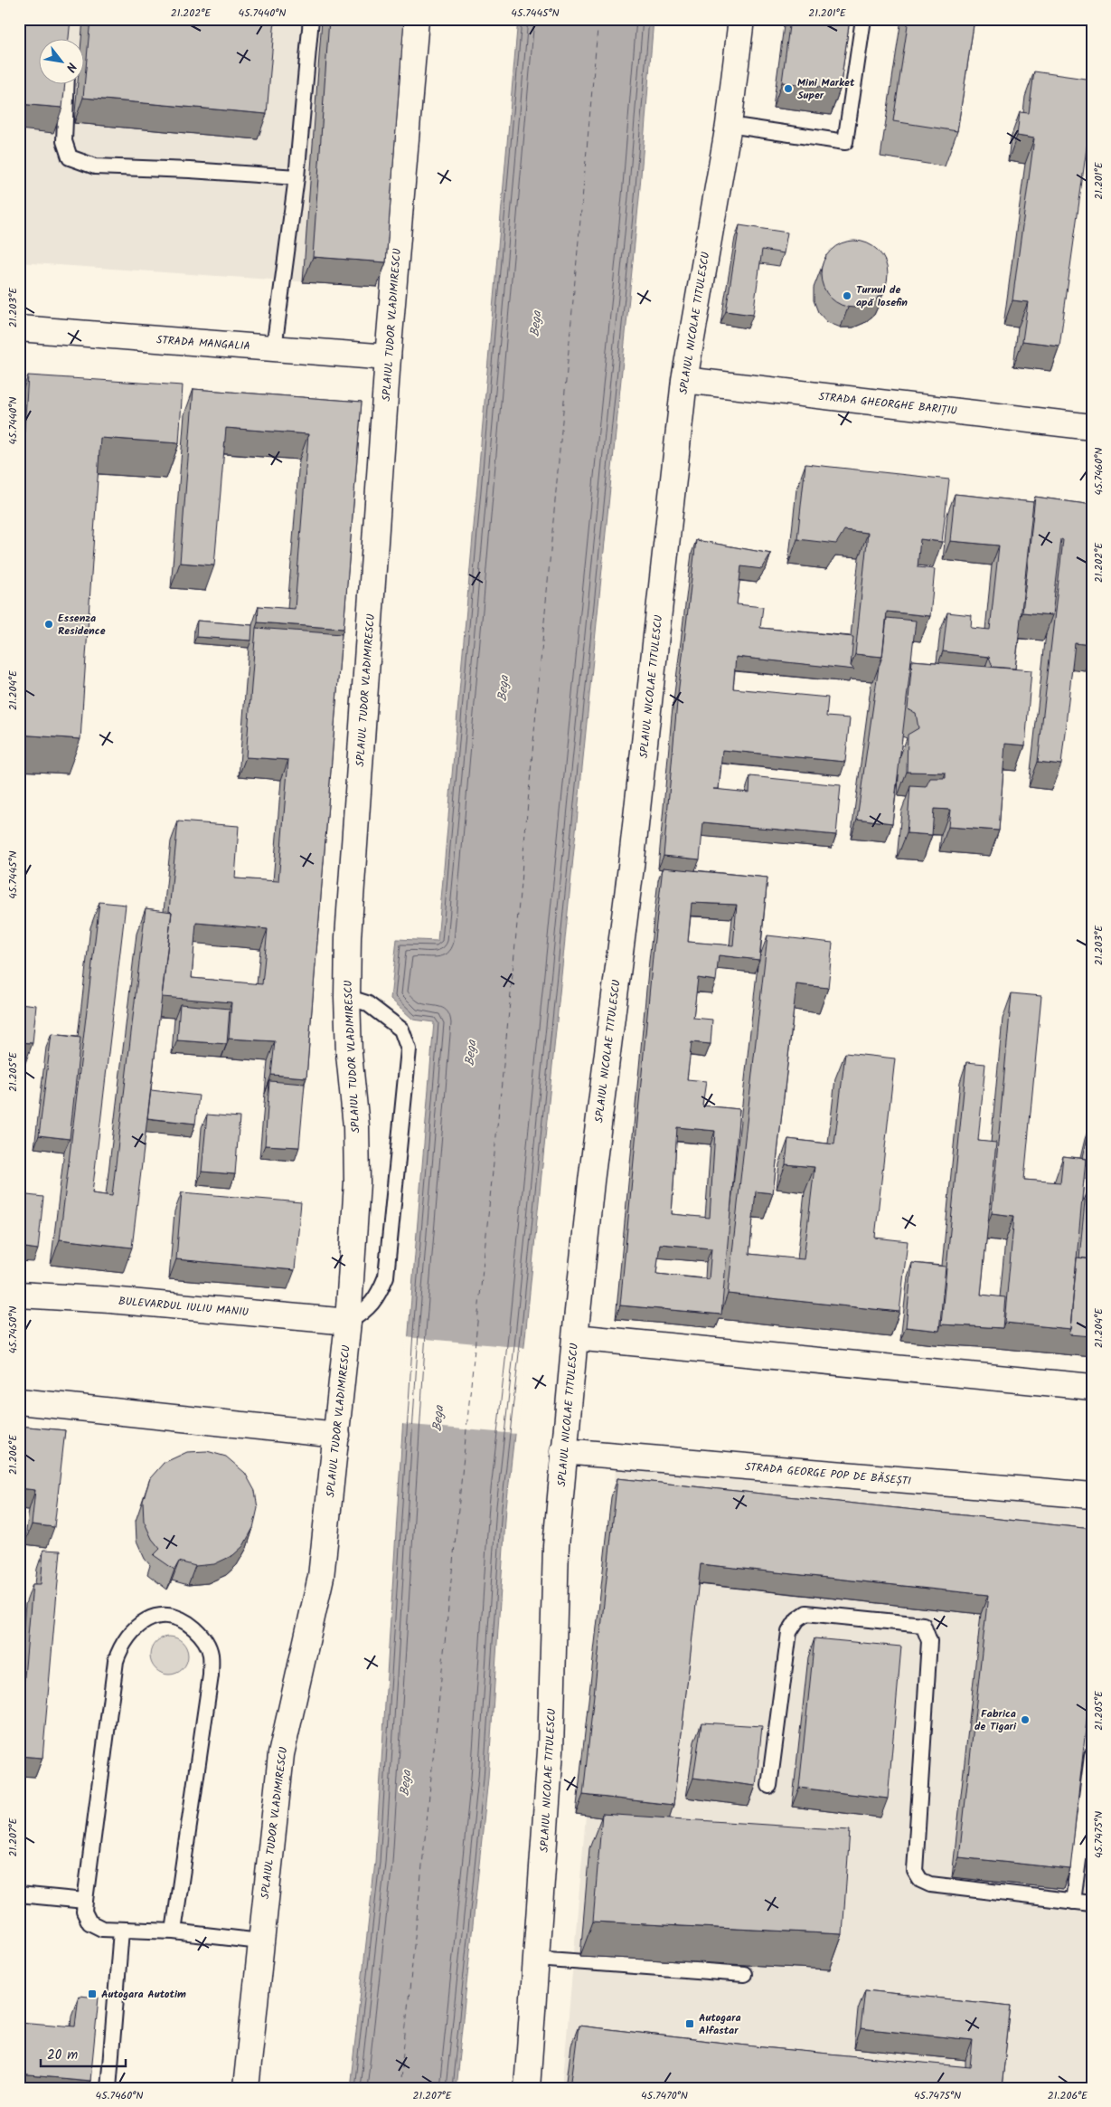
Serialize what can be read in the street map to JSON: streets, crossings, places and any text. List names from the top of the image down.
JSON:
{
  "streets": {
    "street": [
      "SPLAIUL NICOLAE TITULESCU",
      "SPLAIUL TUDOR VLADIMIRESCU",
      "STRADA MANGALIA",
      "STRADA GHEORGHE BARIȚIU",
      "BULEVARDUL IULIU MANIU",
      "STRADA GEORGE POP DE BĂSEȘTI"
    ]
  },
  "crossings": [
    ["SPLAIUL NICOLAE TITULESCU", "STRADA GHEORGHE BARIȚIU"],
    ["SPLAIUL NICOLAE TITULESCU", "STRADA GEORGE POP DE BĂSEȘTI"],
    ["SPLAIUL TUDOR VLADIMIRESCU", "STRADA MANGALIA"],
    ["SPLAIUL TUDOR VLADIMIRESCU", "BULEVARDUL IULIU MANIU"]
  ],
  "water": ["Bega"],
  "places": {
    "other": [
      "Mini Market Super",
      "Turnul de apă Iosefin",
      "Essenza Residence",
      "Fabrica de Tigari"
    ],
    "transit": ["Autogara Autotim", "Autogara Alfastar"]
  },
  "scale_bar": "20 m",
  "north": "bottom right",
  "coordinates": [
    "21.202°E",
    "45.7440°N",
    "45.7445°N",
    "21.201°E",
    "21.203°E",
    "45.7460°N",
    "21.204°E",
    "21.205°E",
    "45.7450°N",
    "21.206°E",
    "45.7475°N",
    "21.207°E",
    "45.7470°N"
  ]
}
